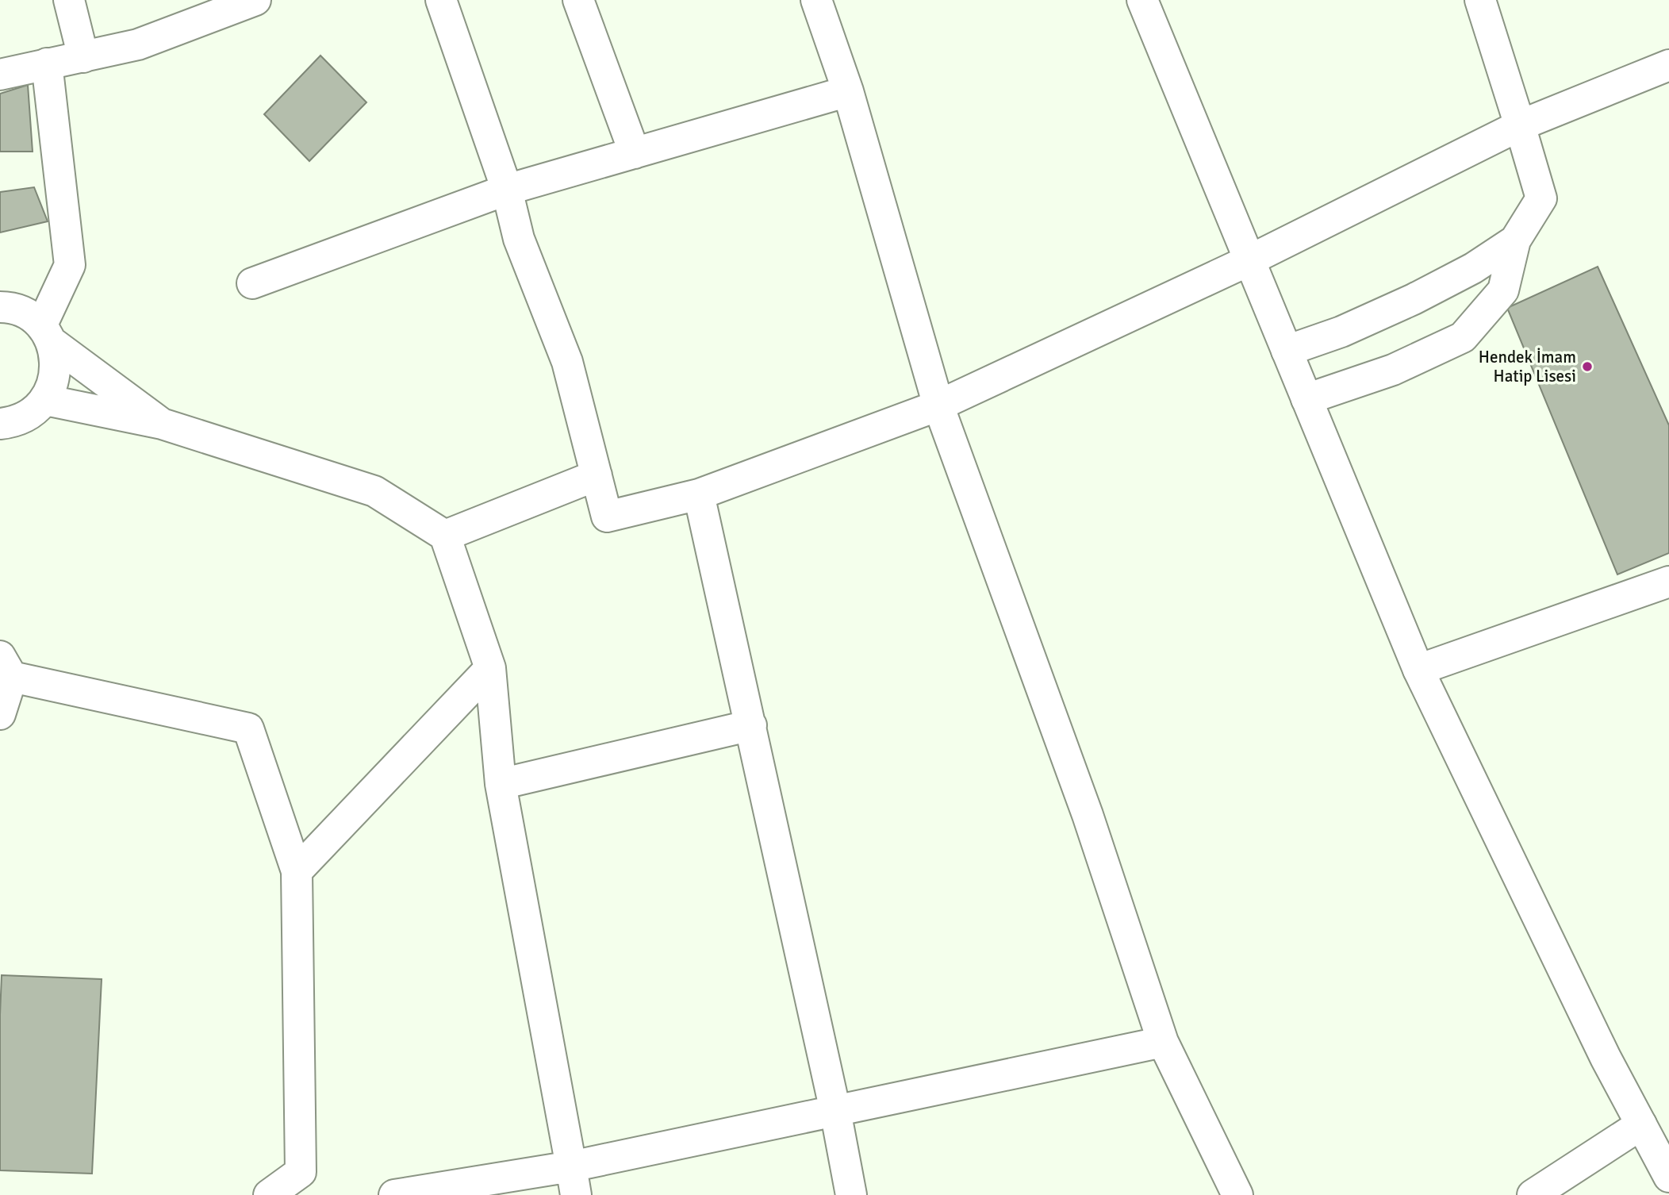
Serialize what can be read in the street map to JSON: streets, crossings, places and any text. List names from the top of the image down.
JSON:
{
  "places": ["Hendek İmam Hatip Lisesi"]
}
